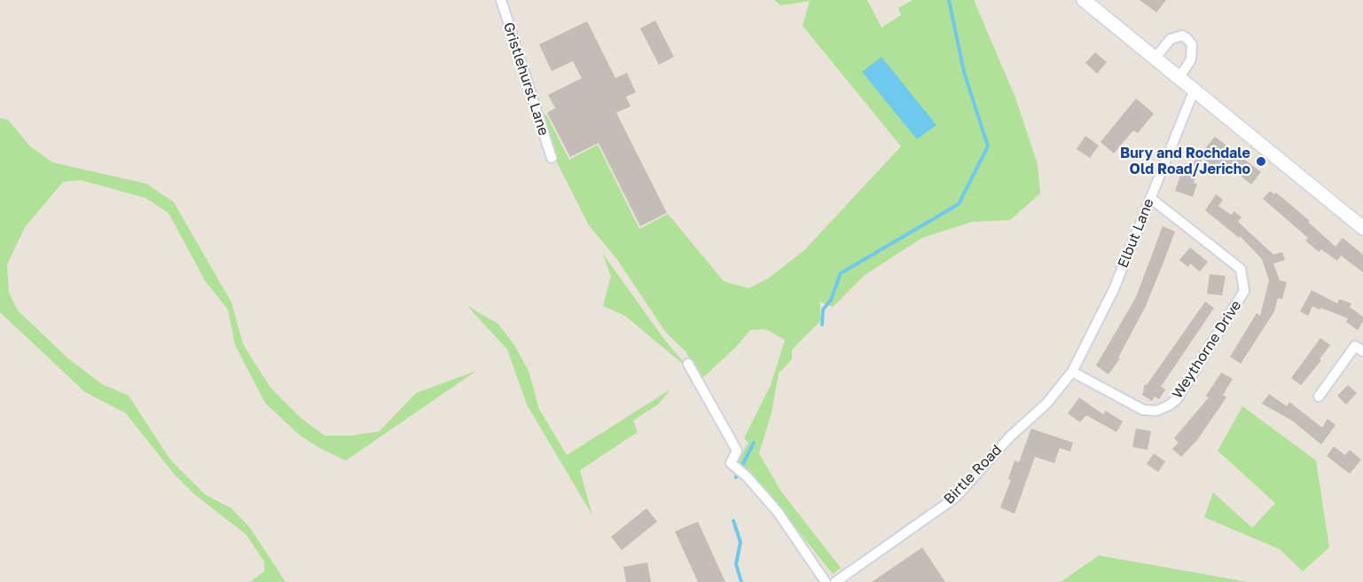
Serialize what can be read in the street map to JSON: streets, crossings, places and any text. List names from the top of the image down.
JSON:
{
  "streets": {
    "street": [
      "Gristlehurst Lane",
      "Elbut Lane",
      "Weythorne Drive",
      "Birtle Road"
    ]
  },
  "crossings": [
    ["Elbut Lane", "Weythorne Drive"],
    ["Elbut Lane", "Birtle Road"],
    ["Weythorne Drive", "Birtle Road"]
  ],
  "places": ["Bury and Rochdale Old Road/Jericho"]
}
